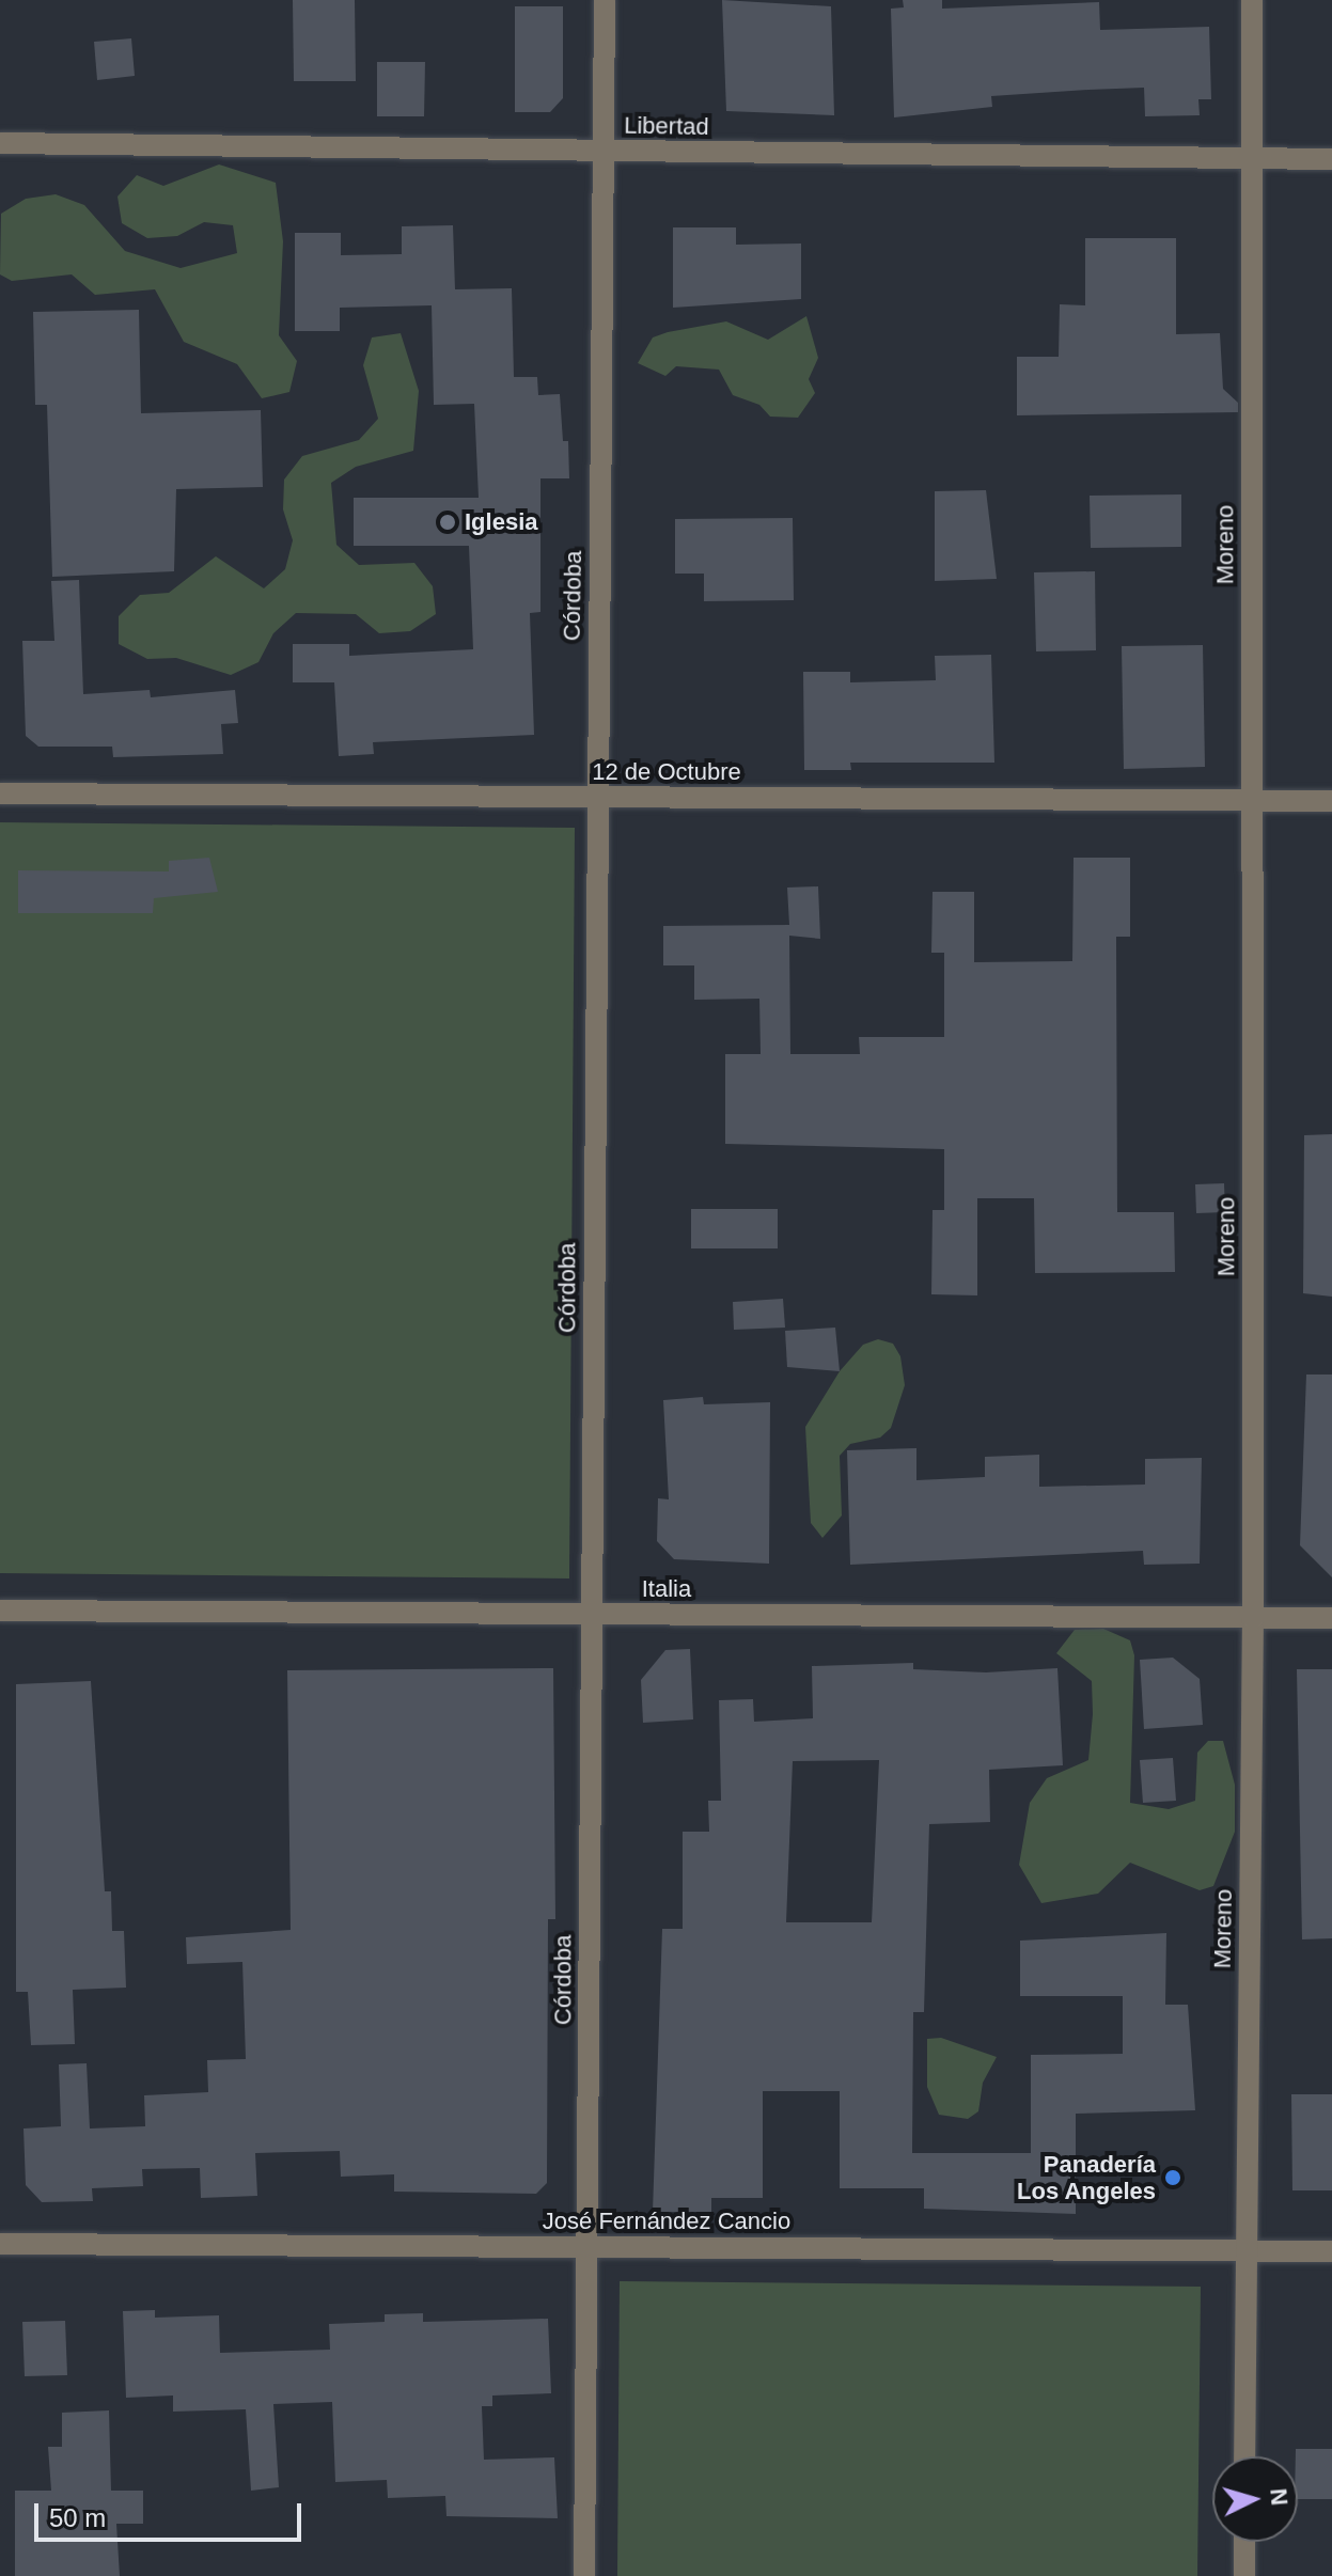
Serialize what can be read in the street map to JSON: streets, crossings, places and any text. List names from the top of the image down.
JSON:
{
  "streets": {
    "street": [
      "Libertad",
      "Moreno",
      "Córdoba",
      "12 de Octubre",
      "Italia",
      "José Fernández Cancio"
    ]
  },
  "crossings": [
    ["Libertad", "Moreno"],
    ["Libertad", "Córdoba"],
    ["Moreno", "12 de Octubre"],
    ["Moreno", "Italia"],
    ["Moreno", "José Fernández Cancio"],
    ["Córdoba", "12 de Octubre"],
    ["Córdoba", "Italia"],
    ["Córdoba", "José Fernández Cancio"]
  ],
  "places": ["Iglesia", "Panadería Los Angeles"],
  "scale_bar": "50 m",
  "north": "right"
}
